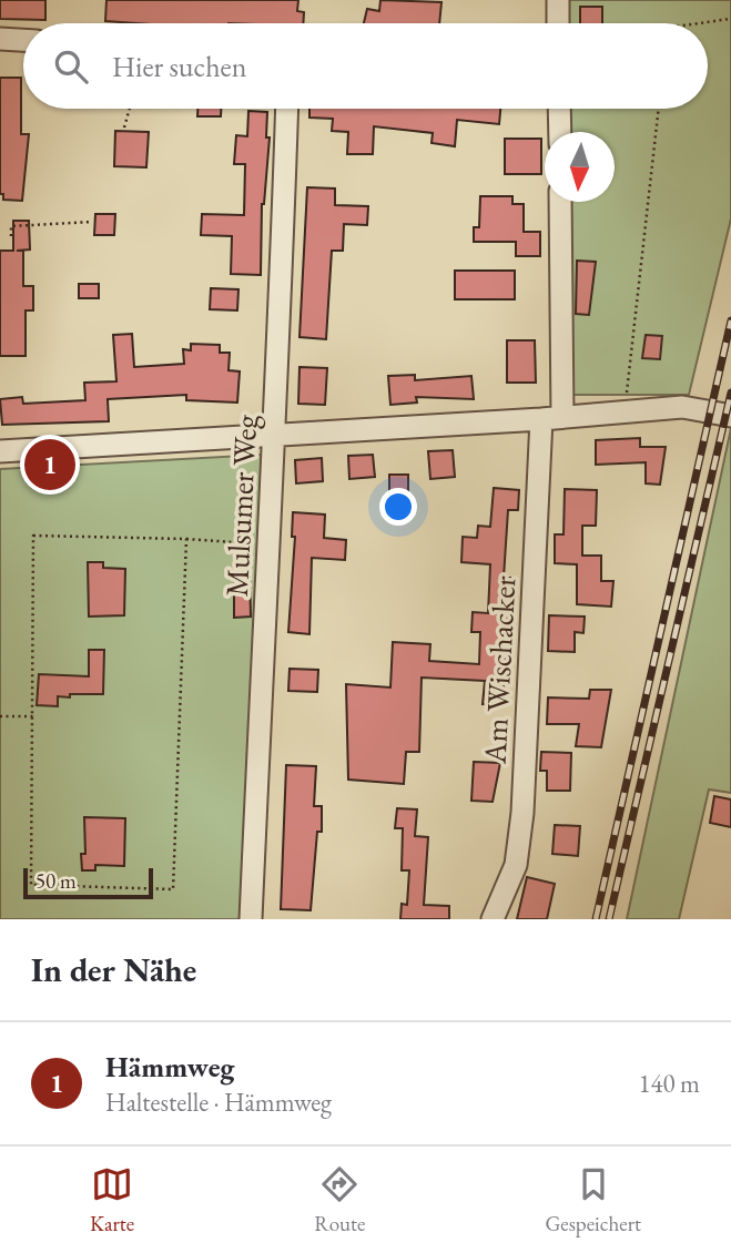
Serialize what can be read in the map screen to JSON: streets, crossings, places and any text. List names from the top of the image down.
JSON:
{
  "streets": {
    "street": ["Mulsumer Weg", "Am Wischacker"]
  },
  "scale_bar": "50 m",
  "north": "bottom",
  "page": {
    "search": "Hier suchen",
    "pins": "1",
    "scale": "50 m",
    "heading": "In der Nähe",
    "list": [
      {
        "mark": "1",
        "name": "Hämmweg",
        "note": "Haltestelle · Hämmweg",
        "value": "140 m"
      }
    ],
    "nav": ["Karte", "Route", "Gespeichert"]
  }
}
